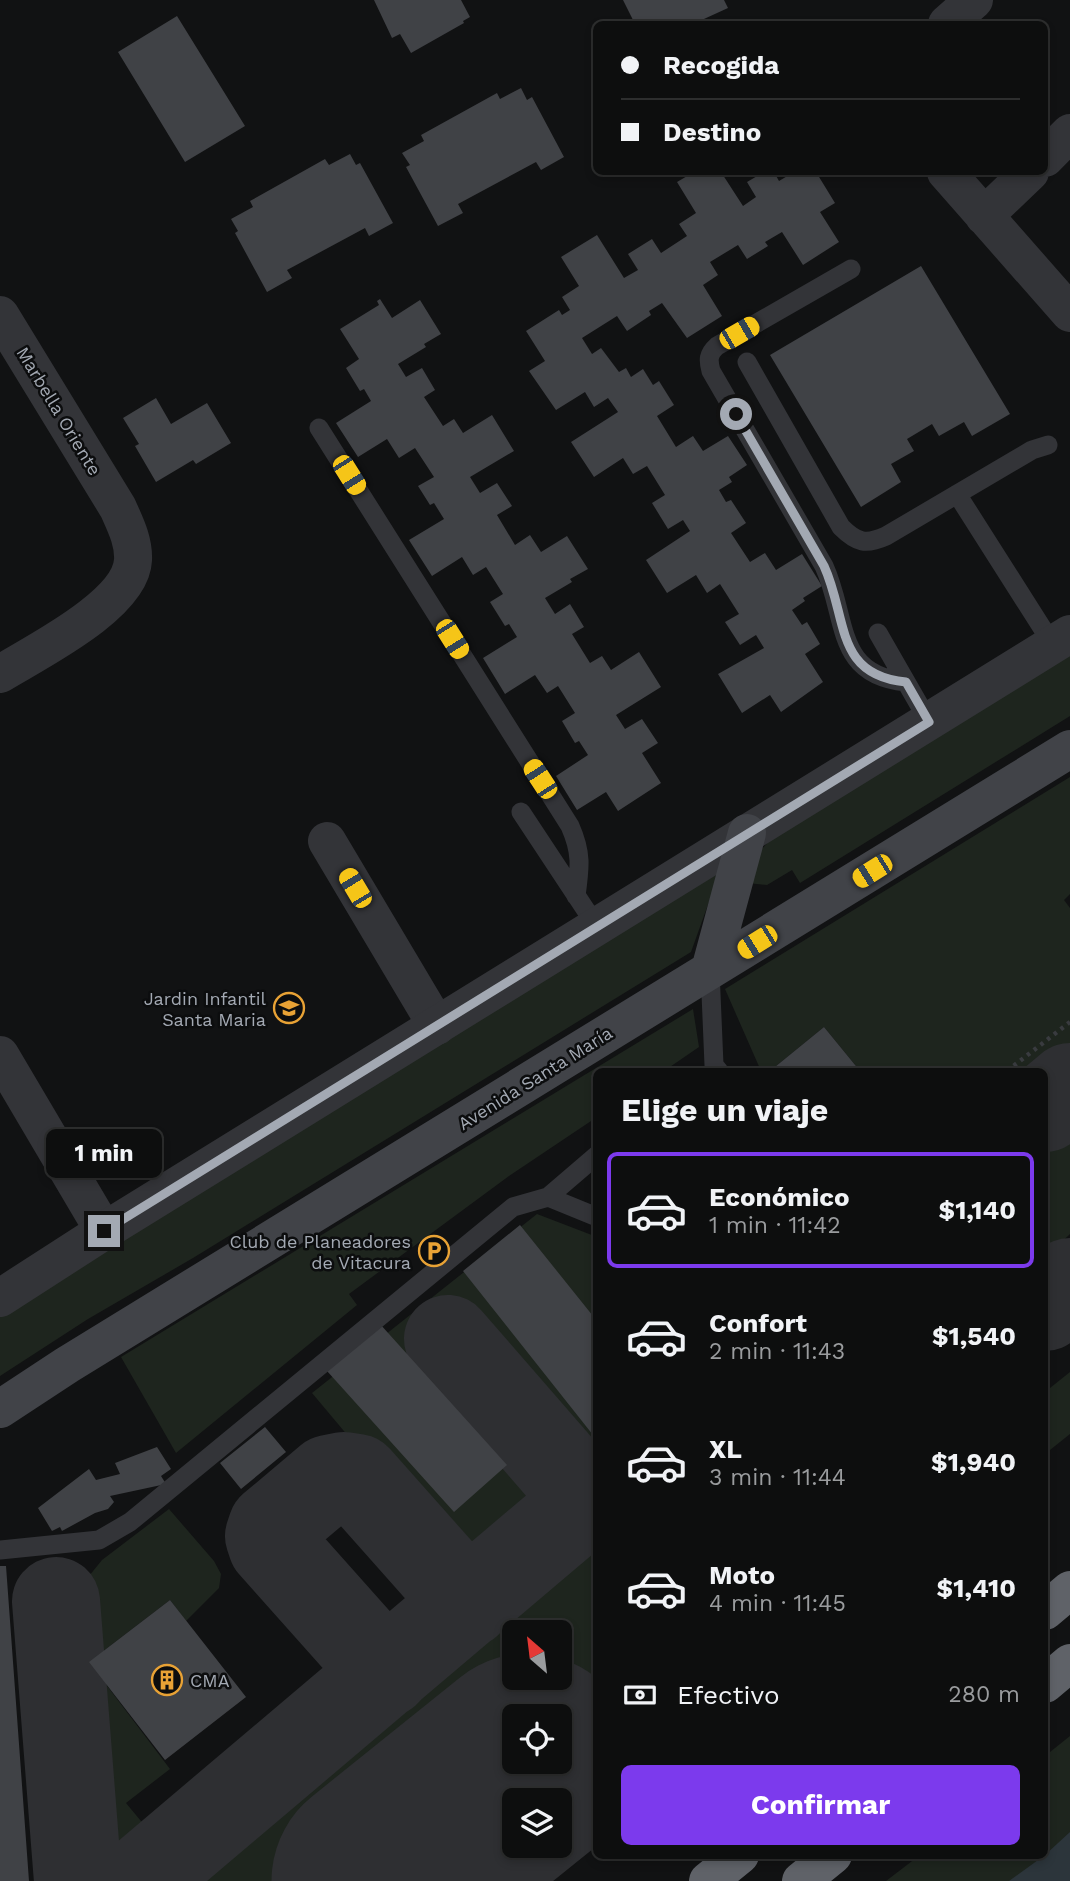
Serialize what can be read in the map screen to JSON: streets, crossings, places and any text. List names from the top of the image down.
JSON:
{
  "streets": {
    "main road": ["Avenida Santa María"],
    "street": ["Marbella Oriente"]
  },
  "places": {
    "school or university": ["Jardin Infantil Santa Maria"],
    "parking": ["Club de Planeadores de Vitacura"],
    "building": ["CMA"]
  },
  "north": "top left",
  "page": {
    "banner": ["Recogida", "Destino"],
    "heading": "Elige un viaje",
    "bubble": "1 min",
    "list": [
      {
        "name": "Económico",
        "note": "1 min · 11:42",
        "value": "$1,140"
      },
      {
        "name": "Confort",
        "note": "2 min · 11:43",
        "value": "$1,540"
      },
      {
        "name": "XL",
        "note": "3 min · 11:44",
        "value": "$1,940"
      },
      {
        "name": "Moto",
        "note": "4 min · 11:45",
        "value": "$1,410"
      }
    ],
    "pay": ["Efectivo", "280 m"],
    "buttons": "Confirmar"
  }
}
